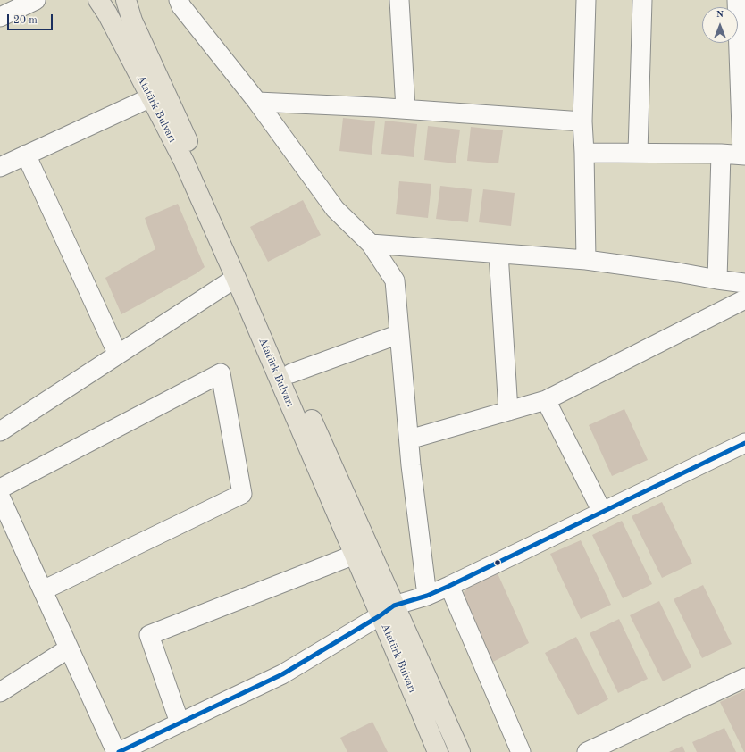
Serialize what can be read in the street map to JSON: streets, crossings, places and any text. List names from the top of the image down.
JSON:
{
  "streets": {
    "main road": ["Atatürk Bulvarı"]
  },
  "scale_bar": "20 m",
  "north": "top"
}
